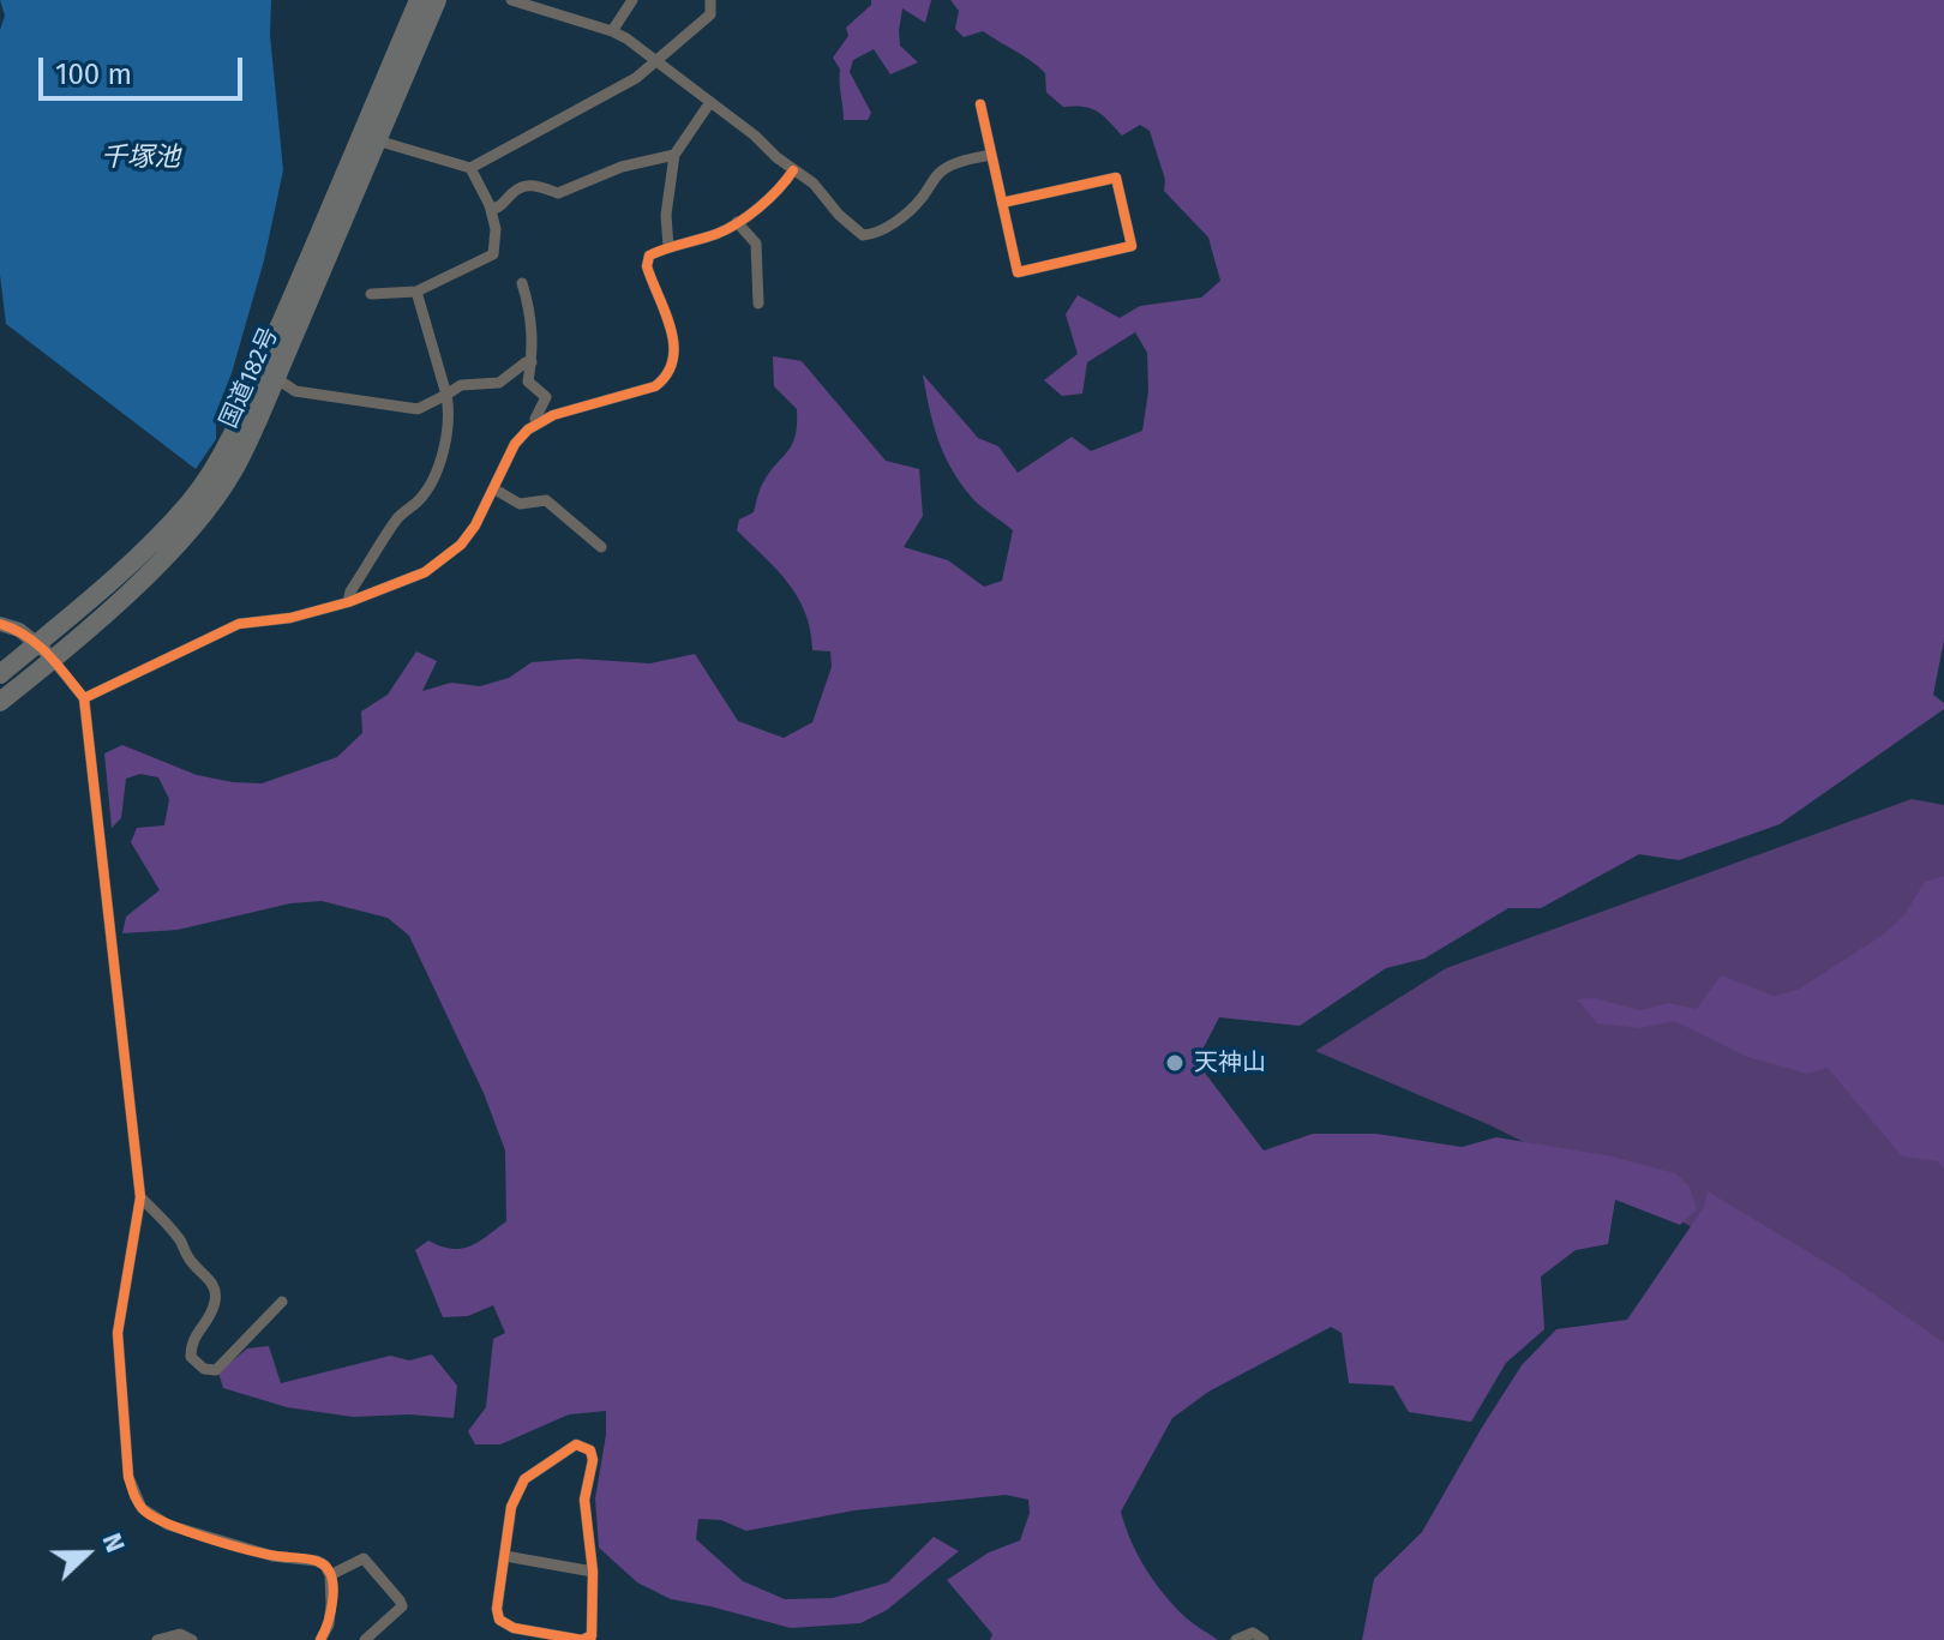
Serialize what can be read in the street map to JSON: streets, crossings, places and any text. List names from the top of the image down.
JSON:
{
  "streets": {
    "highway": ["国道182号"]
  },
  "water": ["千塚池"],
  "places": ["天神山"],
  "scale_bar": "100 m",
  "north": "right"
}
